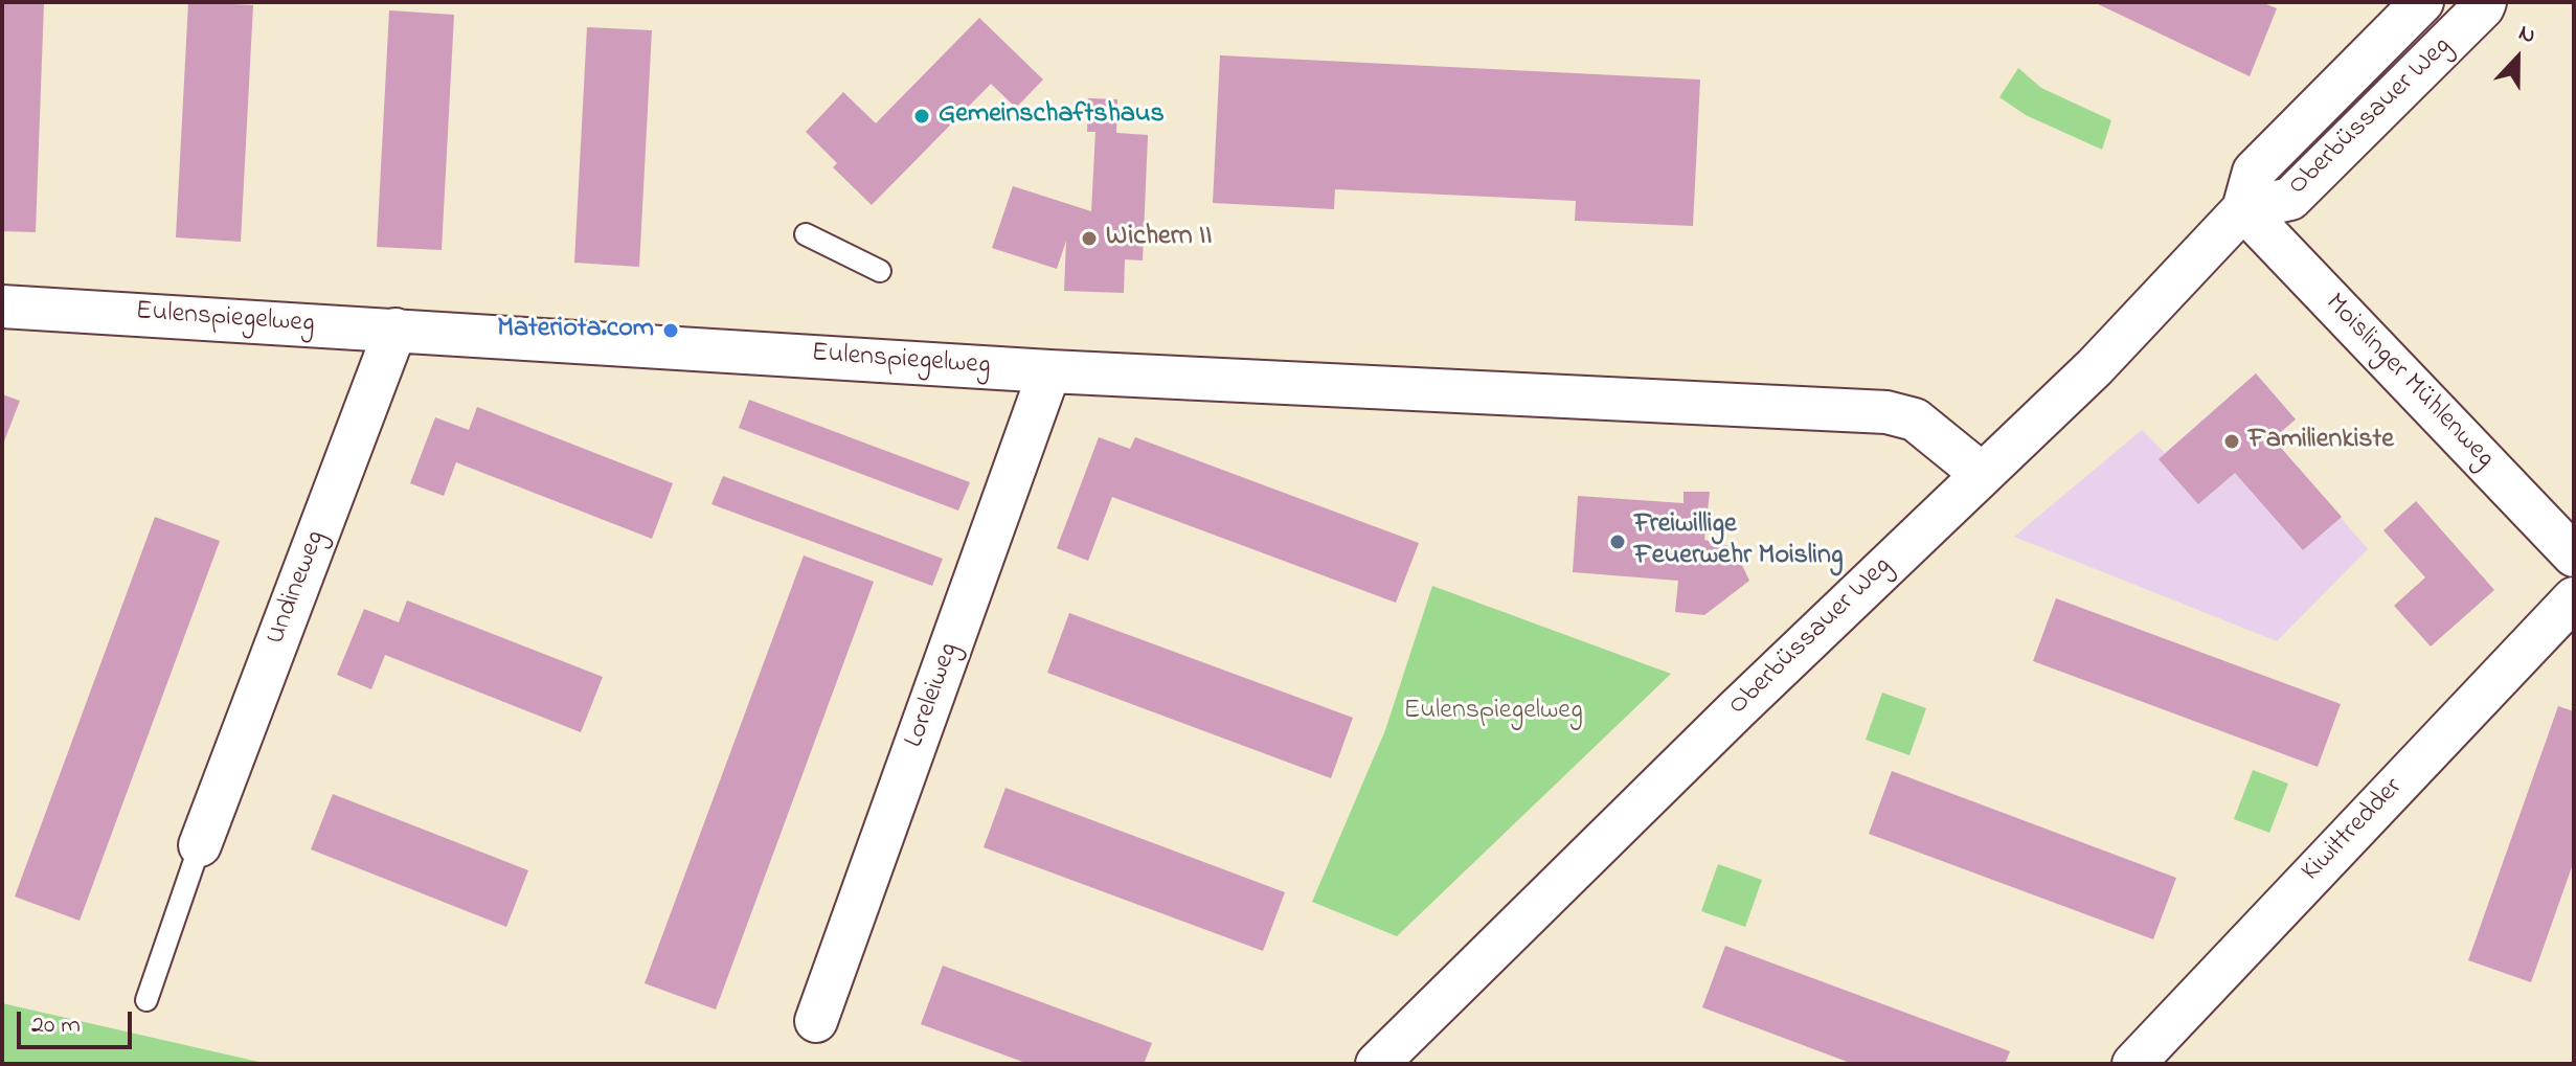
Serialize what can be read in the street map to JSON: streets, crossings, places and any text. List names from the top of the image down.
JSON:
{
  "streets": {
    "street": [
      "Oberbüssauer Weg",
      "Eulenspiegelweg",
      "Moislinger Mühlenweg",
      "Undineweg",
      "Loreleiweg",
      "Kiwittredder"
    ]
  },
  "crossings": [
    ["Oberbüssauer Weg", "Eulenspiegelweg"],
    ["Oberbüssauer Weg", "Moislinger Mühlenweg"],
    ["Eulenspiegelweg", "Undineweg"],
    ["Eulenspiegelweg", "Loreleiweg"]
  ],
  "parks": ["Eulenspiegelweg"],
  "places": [
    "Gemeinschaftshaus",
    "Wichern II",
    "Materiota.com",
    "Familienkiste",
    "Freiwillige Feuerwehr Moisling"
  ],
  "scale_bar": "20 m",
  "north": "top"
}
